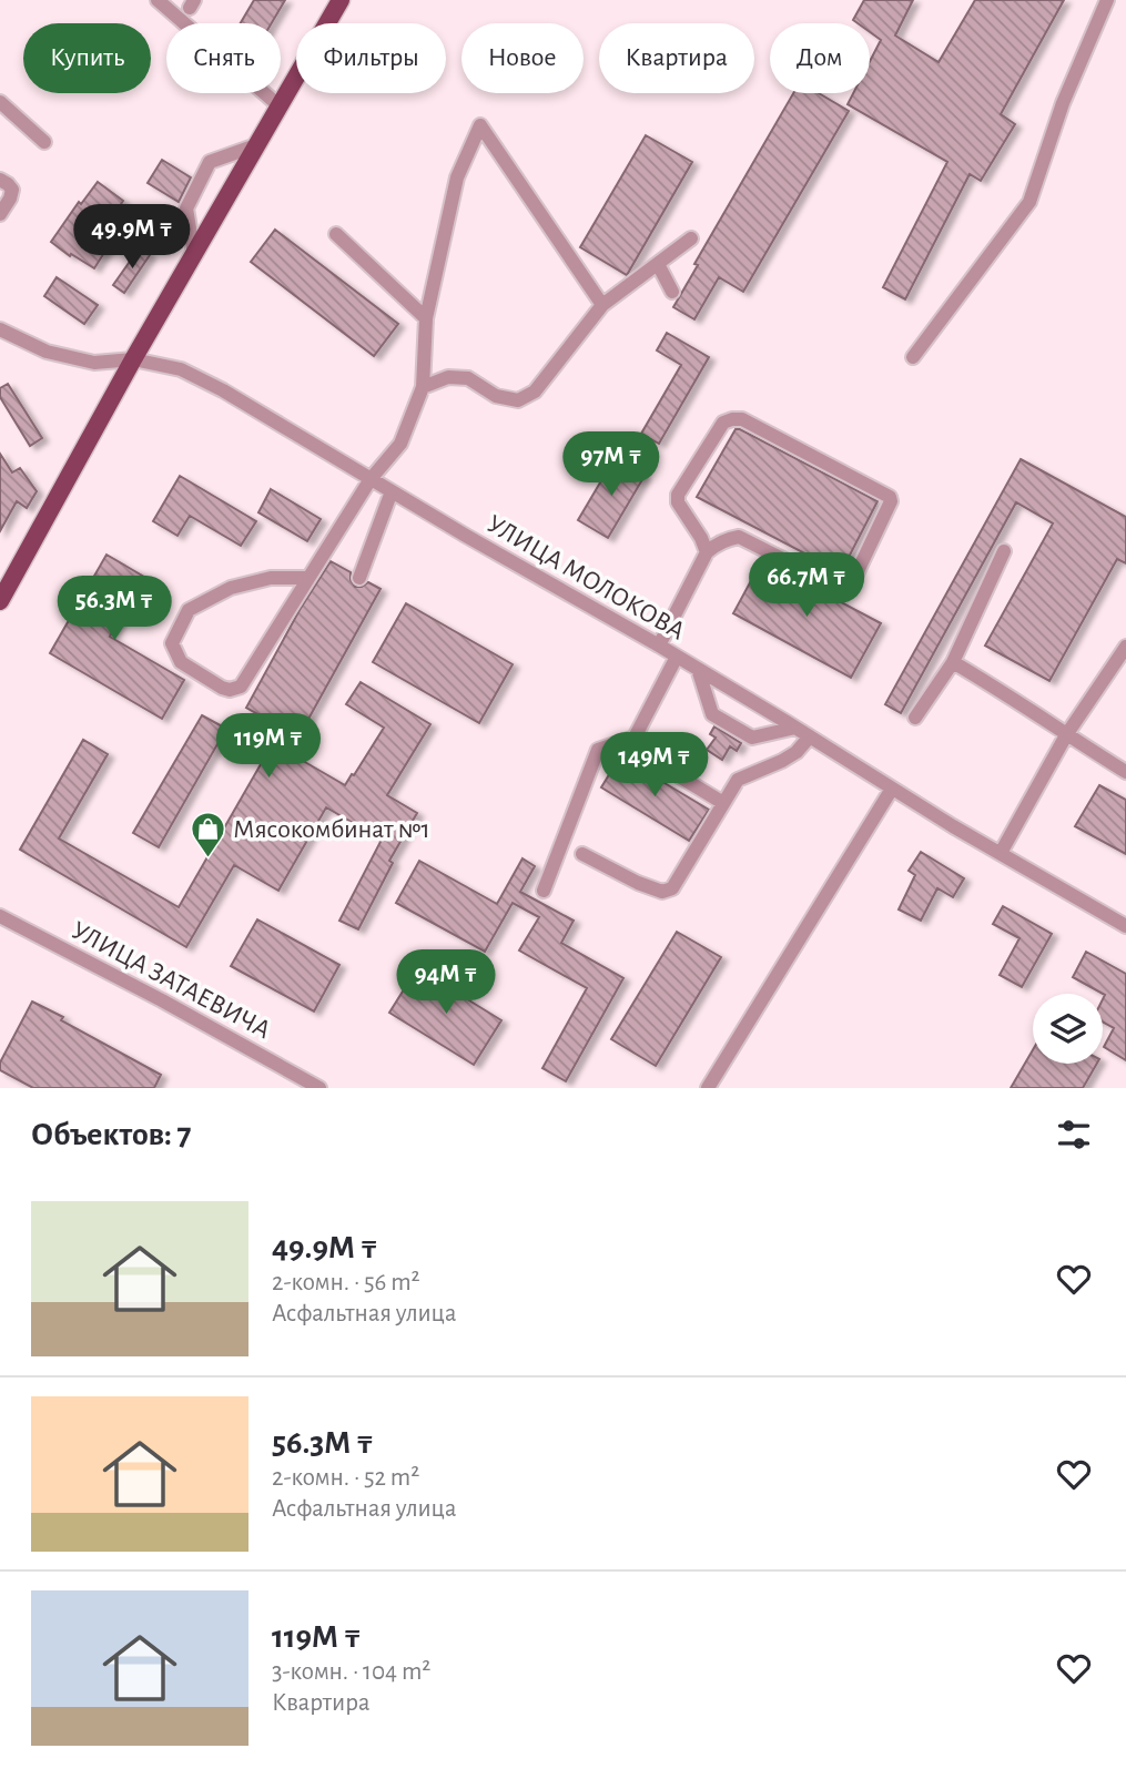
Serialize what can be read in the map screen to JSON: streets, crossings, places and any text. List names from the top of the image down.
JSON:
{
  "streets": {
    "street": ["УЛИЦА МОЛОКОВА", "УЛИЦА ЗАТАЕВИЧА"]
  },
  "places": {
    "shop": ["Мясокомбинат №1"]
  },
  "page": {
    "chip": [
      "Купить",
      "Снять",
      "Фильтры",
      "Новое",
      "Квартира",
      "Дом"
    ],
    "price": [
      "49.9M ₸",
      "97M ₸",
      "66.7M ₸",
      "56.3M ₸",
      "119M ₸",
      "149M ₸",
      "94M ₸"
    ],
    "heading": "Объектов: 7",
    "list": [
      {
        "name": "49.9M ₸",
        "note": "2-комн. · 56 m² · Асфальтная улица"
      },
      {
        "name": "56.3M ₸",
        "note": "2-комн. · 52 m² · Асфальтная улица"
      },
      {
        "name": "119M ₸",
        "note": "3-комн. · 104 m² · Квартира"
      }
    ]
  }
}
